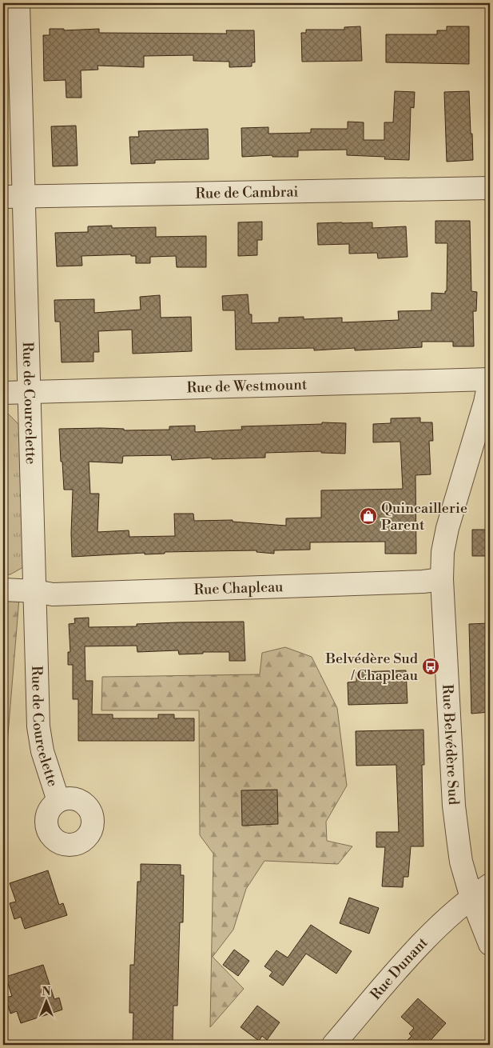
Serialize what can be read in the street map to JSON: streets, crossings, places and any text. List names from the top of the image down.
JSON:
{
  "streets": {
    "street": [
      "Rue de Cambrai",
      "Rue de Westmount",
      "Rue de Courcelette",
      "Rue Chapleau",
      "Rue Belvédère Sud",
      "Rue Dunant"
    ]
  },
  "crossings": [
    ["Rue de Cambrai", "Rue de Courcelette"],
    ["Rue de Westmount", "Rue de Courcelette"],
    ["Rue de Westmount", "Rue Belvédère Sud"],
    ["Rue de Courcelette", "Rue Chapleau"],
    ["Rue Chapleau", "Rue Belvédère Sud"],
    ["Rue Belvédère Sud", "Rue Dunant"]
  ],
  "places": {
    "shop": ["Quincaillerie Parent"],
    "bus stop": ["Belvédère Sud / Chapleau"]
  },
  "north": "top"
}
